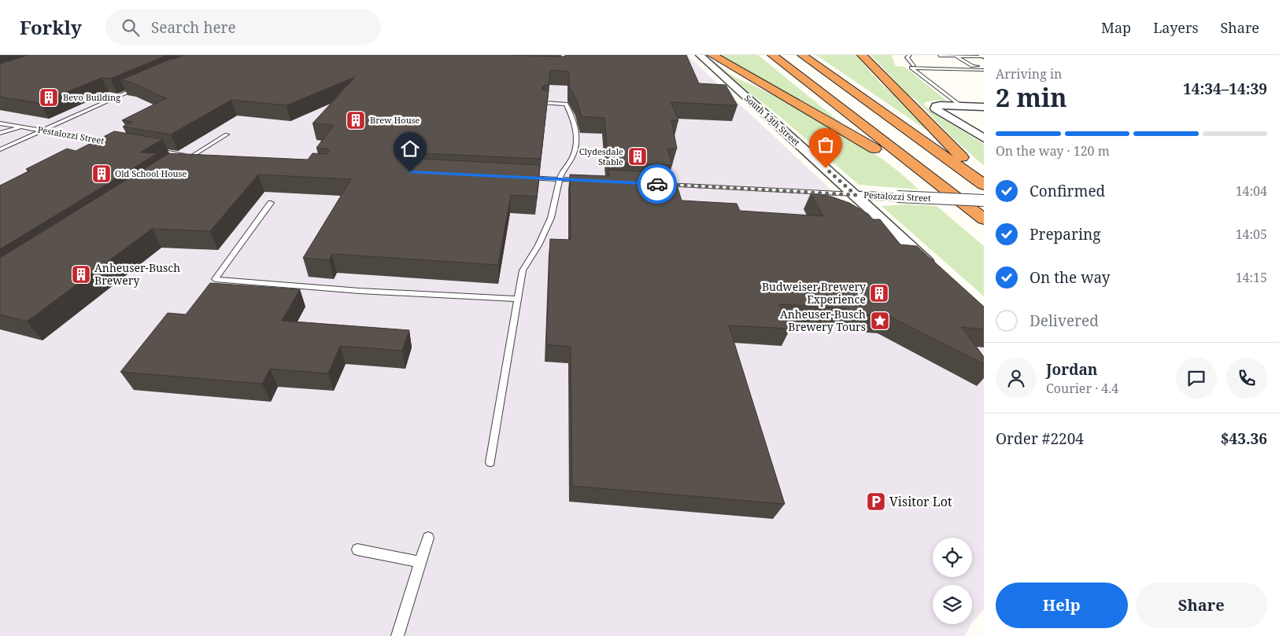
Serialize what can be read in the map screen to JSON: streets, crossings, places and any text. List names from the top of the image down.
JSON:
{
  "streets": {
    "street": ["South 13th Street", "Pestalozzi Street"]
  },
  "crossings": [
    ["South 13th Street", "Pestalozzi Street"]
  ],
  "places": {
    "building": [
      "Bevo Building",
      "Brew House",
      "Clydesdale Stable",
      "Old School House",
      "Anheuser-Busch Brewery",
      "Budweiser Brewery Experience"
    ],
    "place": ["Anheuser-Busch Brewery Tours"],
    "parking": ["Visitor Lot"]
  },
  "page": {
    "header": "Forkly",
    "search": "Search here",
    "nav": ["Map", "Layers", "Share"],
    "heading": ["2 min", "Arriving in", "14:34–14:39"],
    "panel": [
      "Jordan",
      "Courier · 4.4",
      "Order #2204",
      "$43.36"
    ],
    "bar": "On the way · 120 m",
    "list": [
      ["Confirmed", "14:04"],
      ["Preparing", "14:05"],
      ["On the way", "14:15"],
      "Delivered"
    ],
    "buttons": ["Help", "Share"]
  }
}
